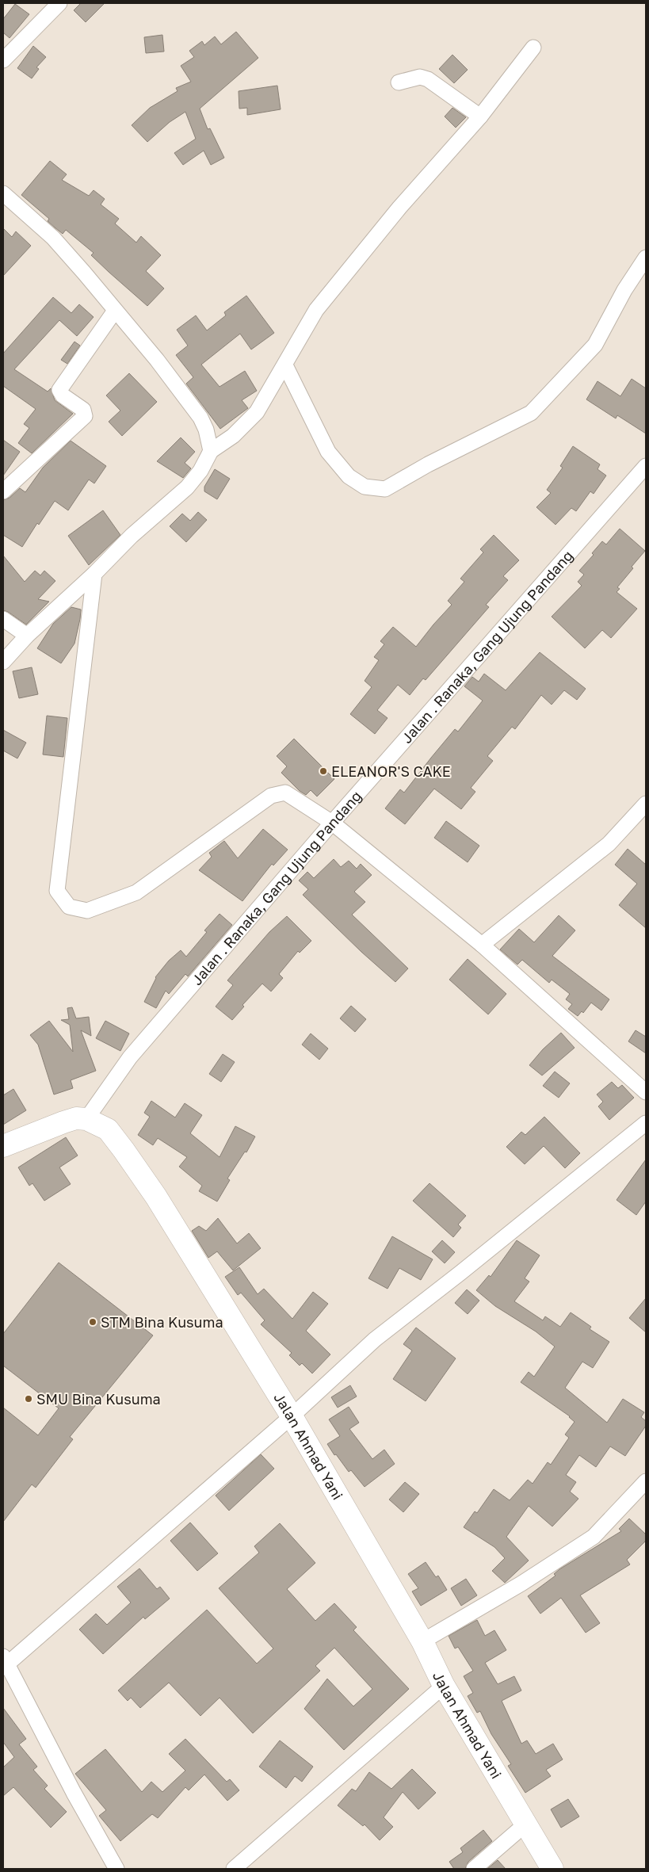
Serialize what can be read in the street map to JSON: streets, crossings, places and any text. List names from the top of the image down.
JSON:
{
  "streets": {
    "highway": ["Jalan Ahmad Yani"],
    "street": ["Jalan . Ranaka, Gang Ujung Pandang"]
  },
  "crossings": [
    ["Jalan . Ranaka, Gang Ujung Pandang", "Jalan Ahmad Yani"]
  ],
  "places": ["ELEANOR'S CAKE", "STM Bina Kusuma", "SMU Bina Kusuma"]
}
